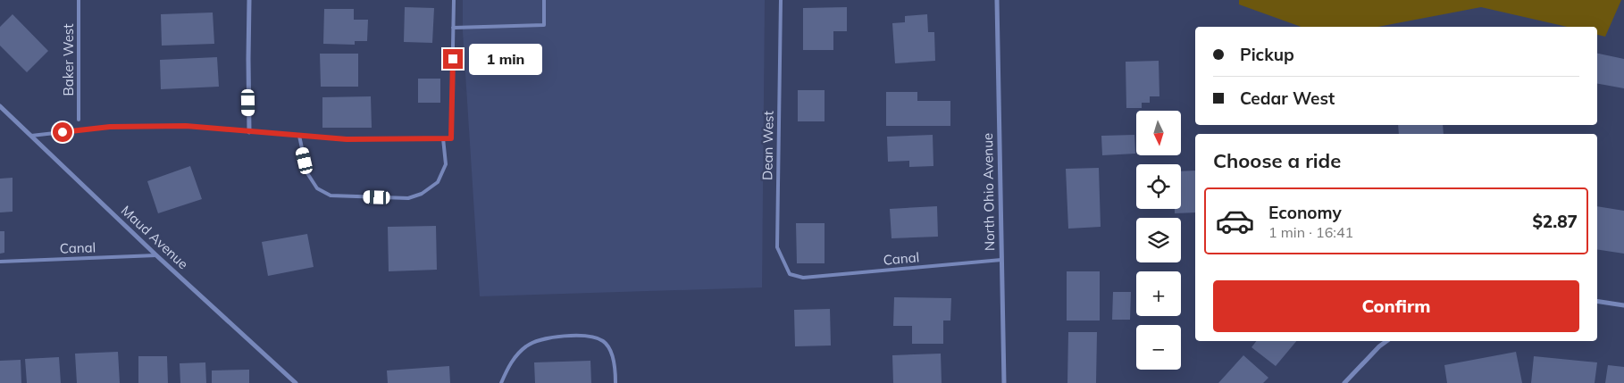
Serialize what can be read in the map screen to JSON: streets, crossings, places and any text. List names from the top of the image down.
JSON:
{
  "streets": {
    "street": ["North Ohio Avenue", "Maud Avenue"],
    "lane": ["Baker West", "Dean West", "Canal"]
  },
  "crossings": [
    ["Dean West", "Canal"],
    ["North Ohio Avenue", "Canal"],
    ["Maud Avenue", "Canal"]
  ],
  "north": "bottom",
  "page": {
    "banner": ["Pickup", "Cedar West"],
    "bubble": "1 min",
    "map_buttons": ["+", "−"],
    "heading": "Choose a ride",
    "list": [
      {
        "name": "Economy",
        "note": "1 min · 16:41",
        "value": "$2.87"
      }
    ],
    "buttons": "Confirm"
  }
}
